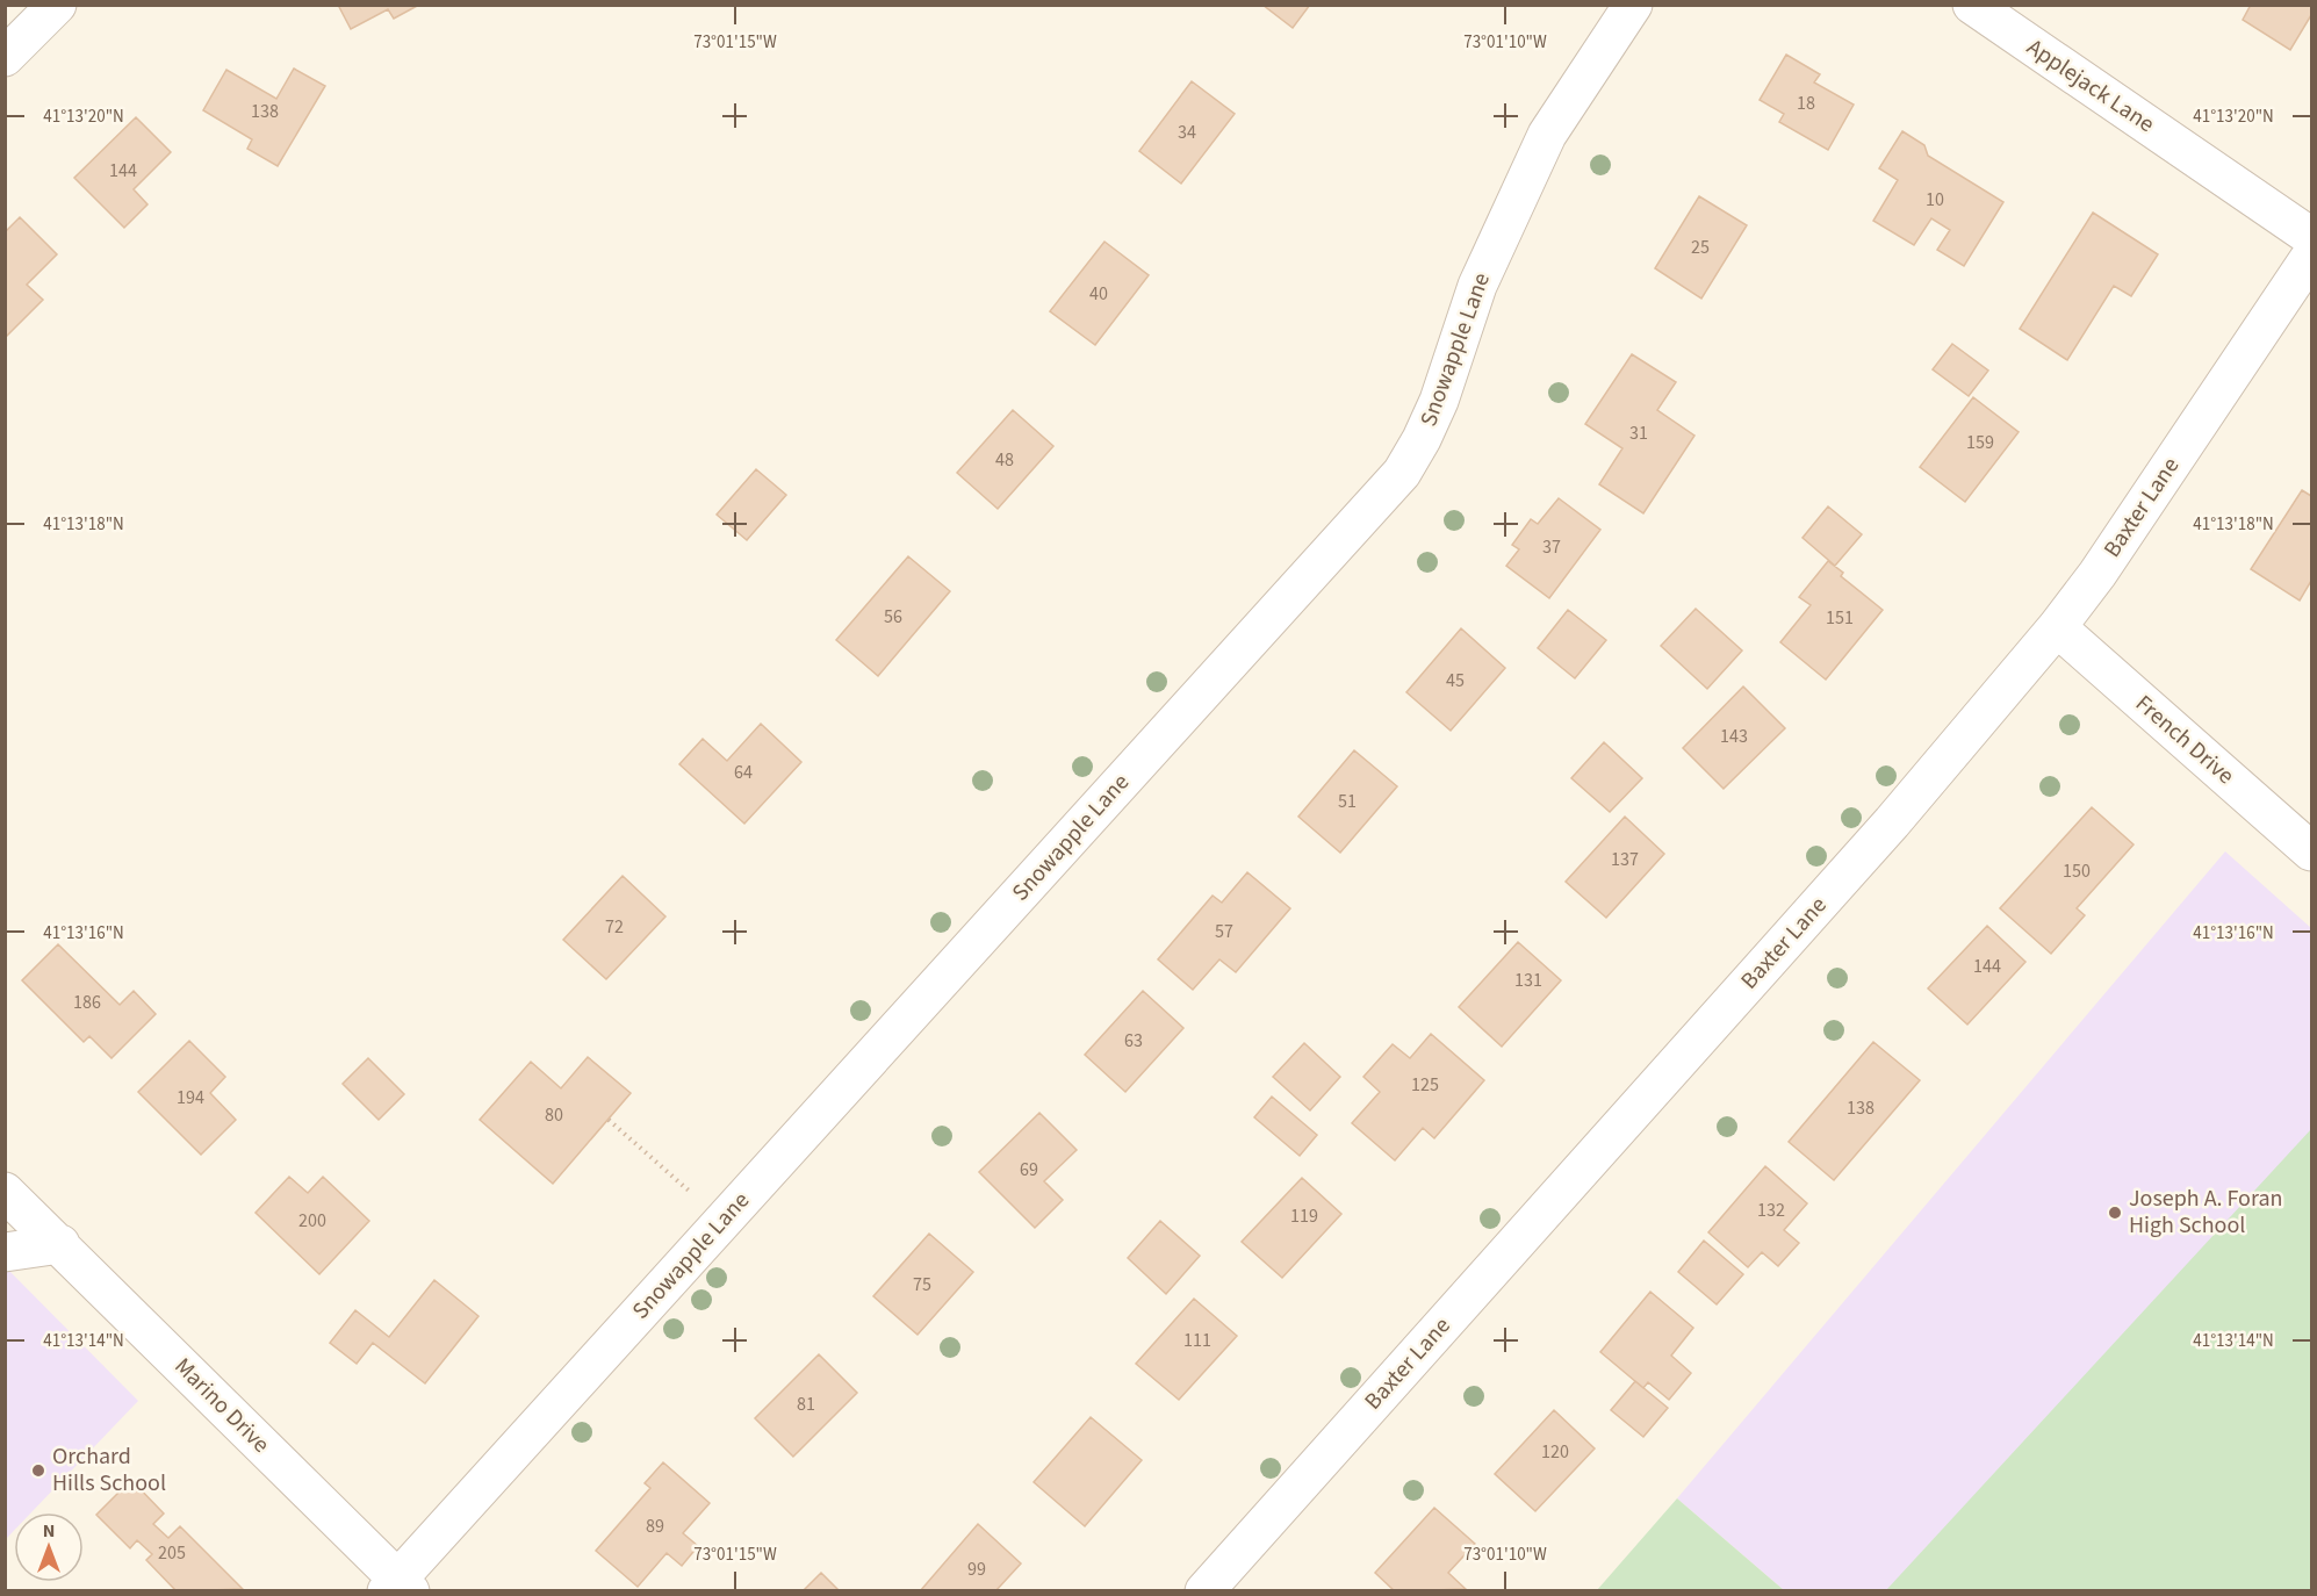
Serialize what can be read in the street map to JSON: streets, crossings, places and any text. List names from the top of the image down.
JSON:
{
  "streets": {
    "street": [
      "Applejack Lane",
      "Snowapple Lane",
      "Baxter Lane",
      "French Drive",
      "Marino Drive"
    ]
  },
  "crossings": [
    ["Snowapple Lane", "Marino Drive"],
    ["Baxter Lane", "French Drive"]
  ],
  "places": ["Joseph A. Foran High School", "Orchard Hills School"],
  "house_numbers": [
    "18",
    "138",
    "34",
    "144",
    "10",
    "25",
    "40",
    "31",
    "159",
    "48",
    "37",
    "56",
    "151",
    "45",
    "143",
    "64",
    "51",
    "137",
    "150",
    "72",
    "57",
    "144",
    "131",
    "186",
    "63",
    "125",
    "194",
    "138",
    "80",
    "69",
    "132",
    "119",
    "200",
    "75",
    "111",
    "81",
    "120",
    "89",
    "205",
    "99"
  ],
  "north": "top",
  "coordinates": [
    "73°01'15\"W",
    "73°01'10\"W",
    "41°13'20\"N",
    "41°13'18\"N",
    "41°13'16\"N",
    "41°13'14\"N"
  ]
}
